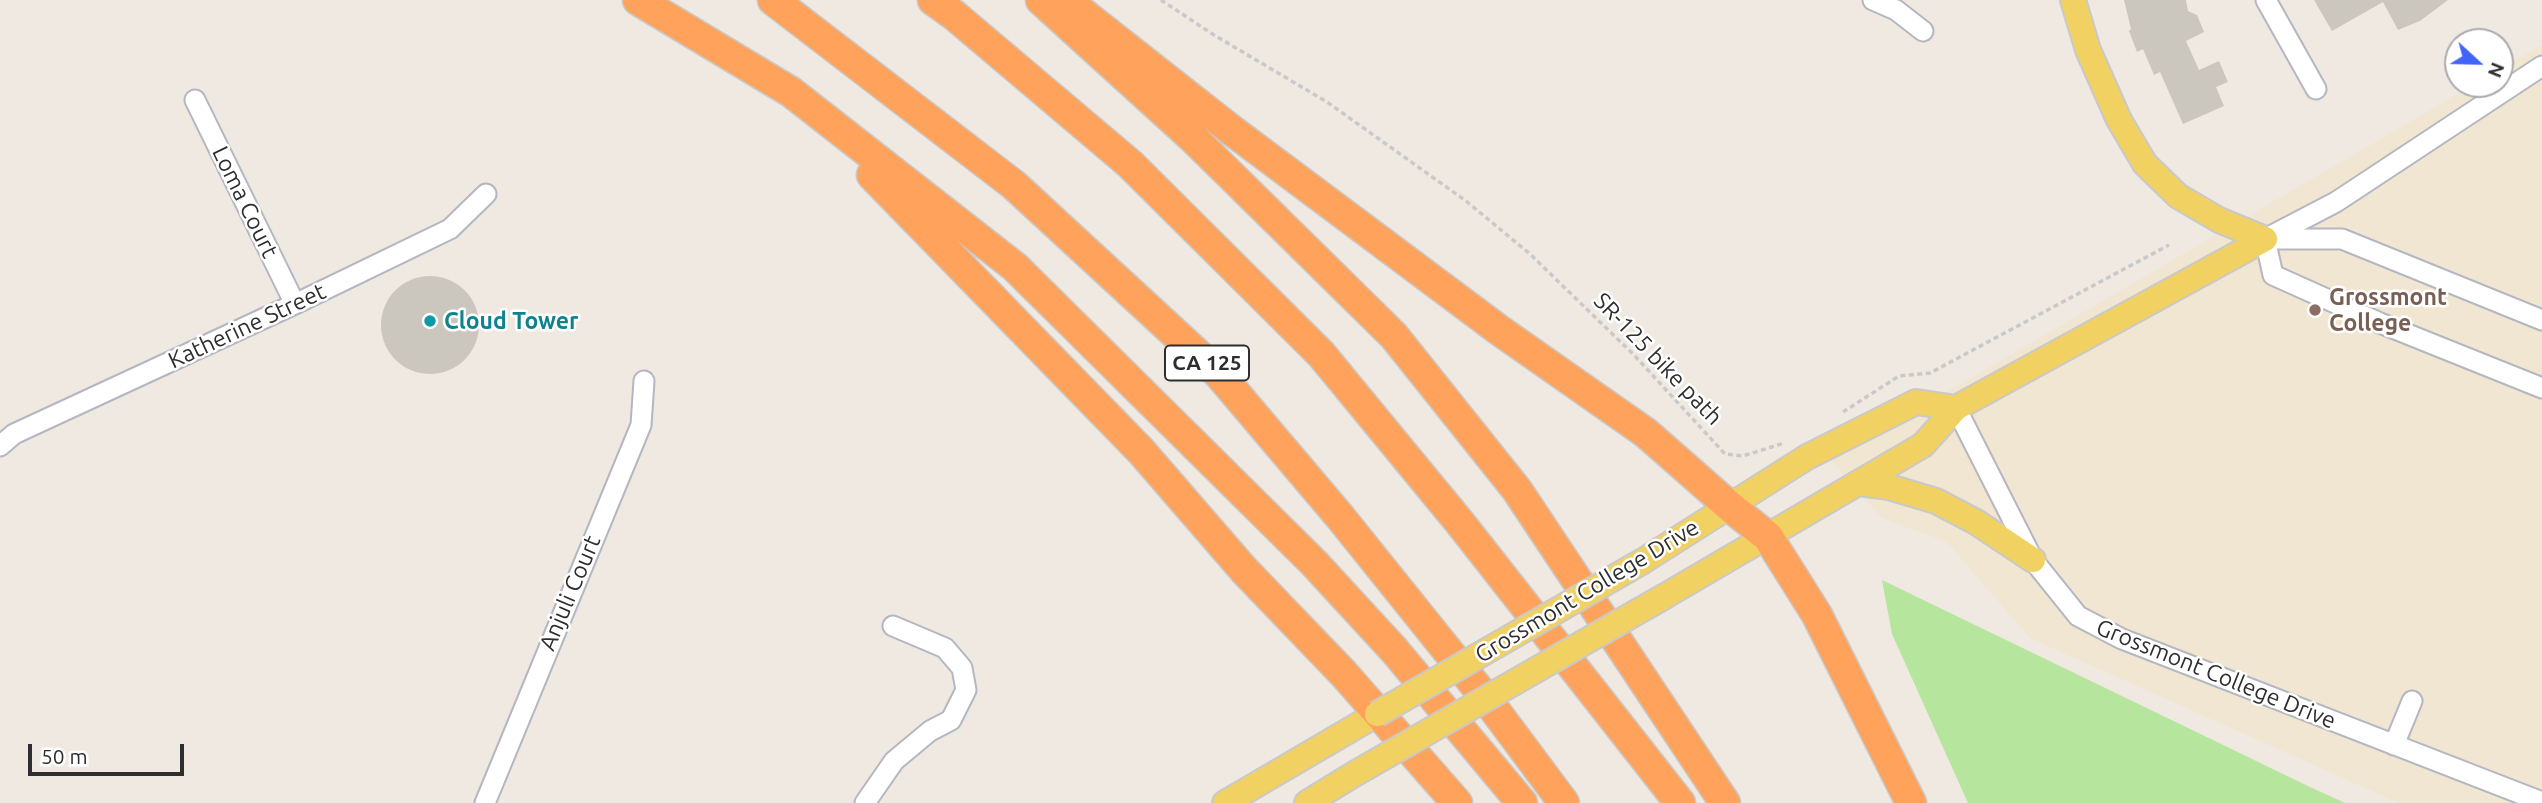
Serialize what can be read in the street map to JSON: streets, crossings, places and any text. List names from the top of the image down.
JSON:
{
  "streets": {
    "highway": ["CA 125"],
    "main road": ["Grossmont College Drive"],
    "street": ["Loma Court", "Katherine Street", "Anjuli Court"],
    "path": ["SR-125 bike path"]
  },
  "crossings": [
    ["Loma Court", "Katherine Street"]
  ],
  "places": ["Grossmont College", "Cloud Tower"],
  "scale_bar": "50 m",
  "north": "right"
}
